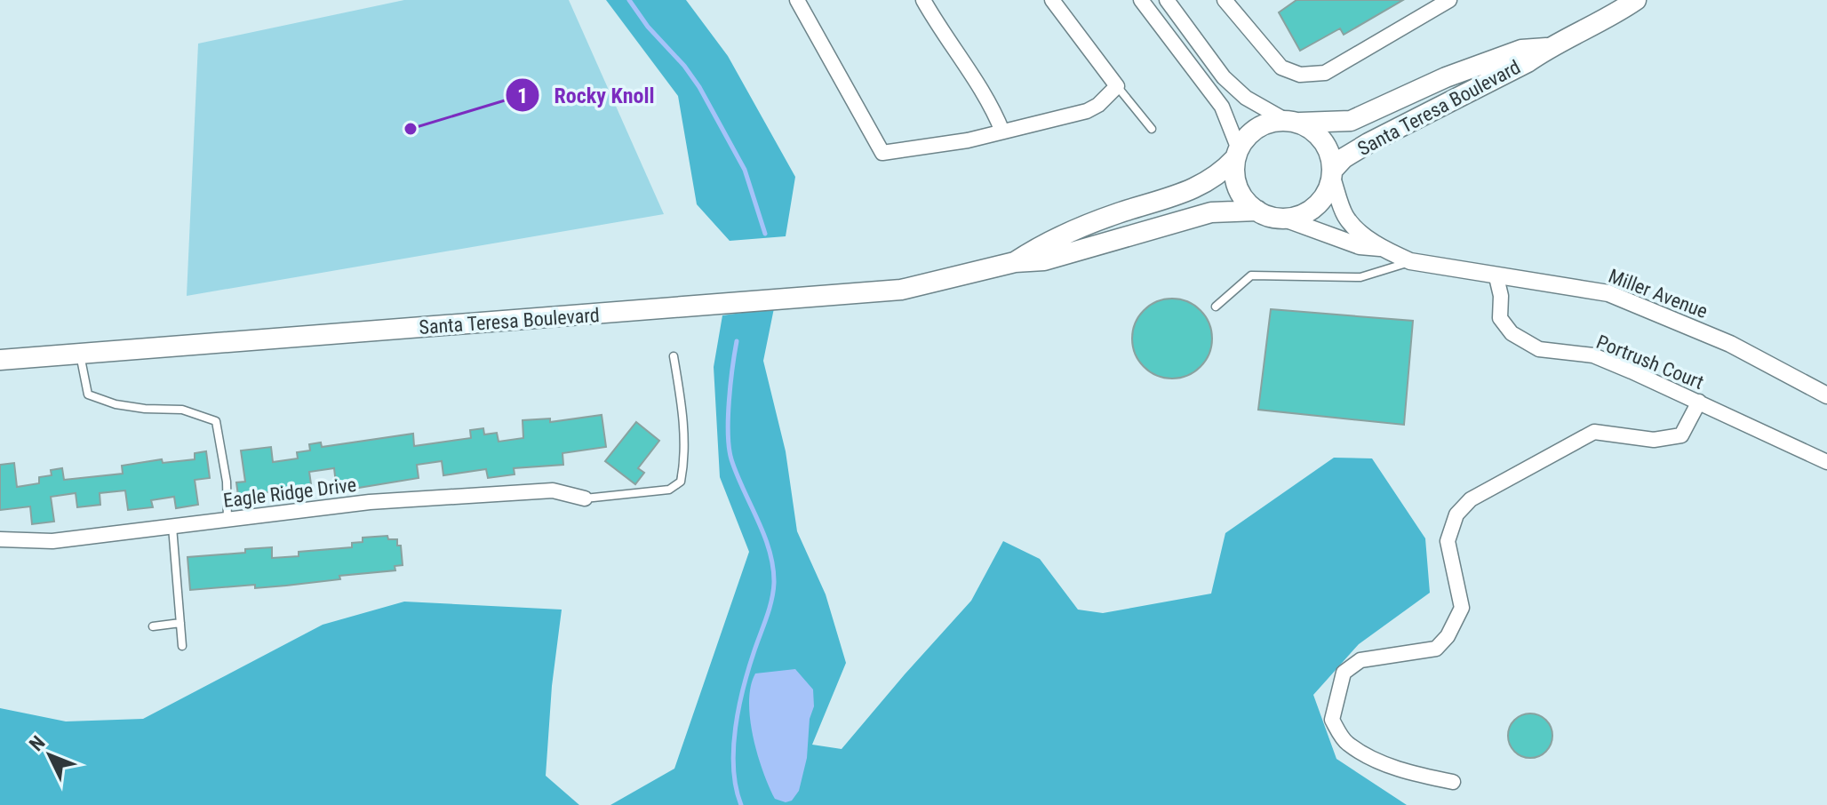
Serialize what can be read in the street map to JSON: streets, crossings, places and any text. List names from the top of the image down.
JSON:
{
  "streets": {
    "main road": ["Santa Teresa Boulevard"],
    "street": ["Miller Avenue", "Portrush Court", "Eagle Ridge Drive"]
  },
  "crossings": [
    ["Santa Teresa Boulevard", "Miller Avenue"],
    ["Miller Avenue", "Portrush Court"]
  ],
  "places": ["Rocky Knoll"],
  "north": "top left"
}
